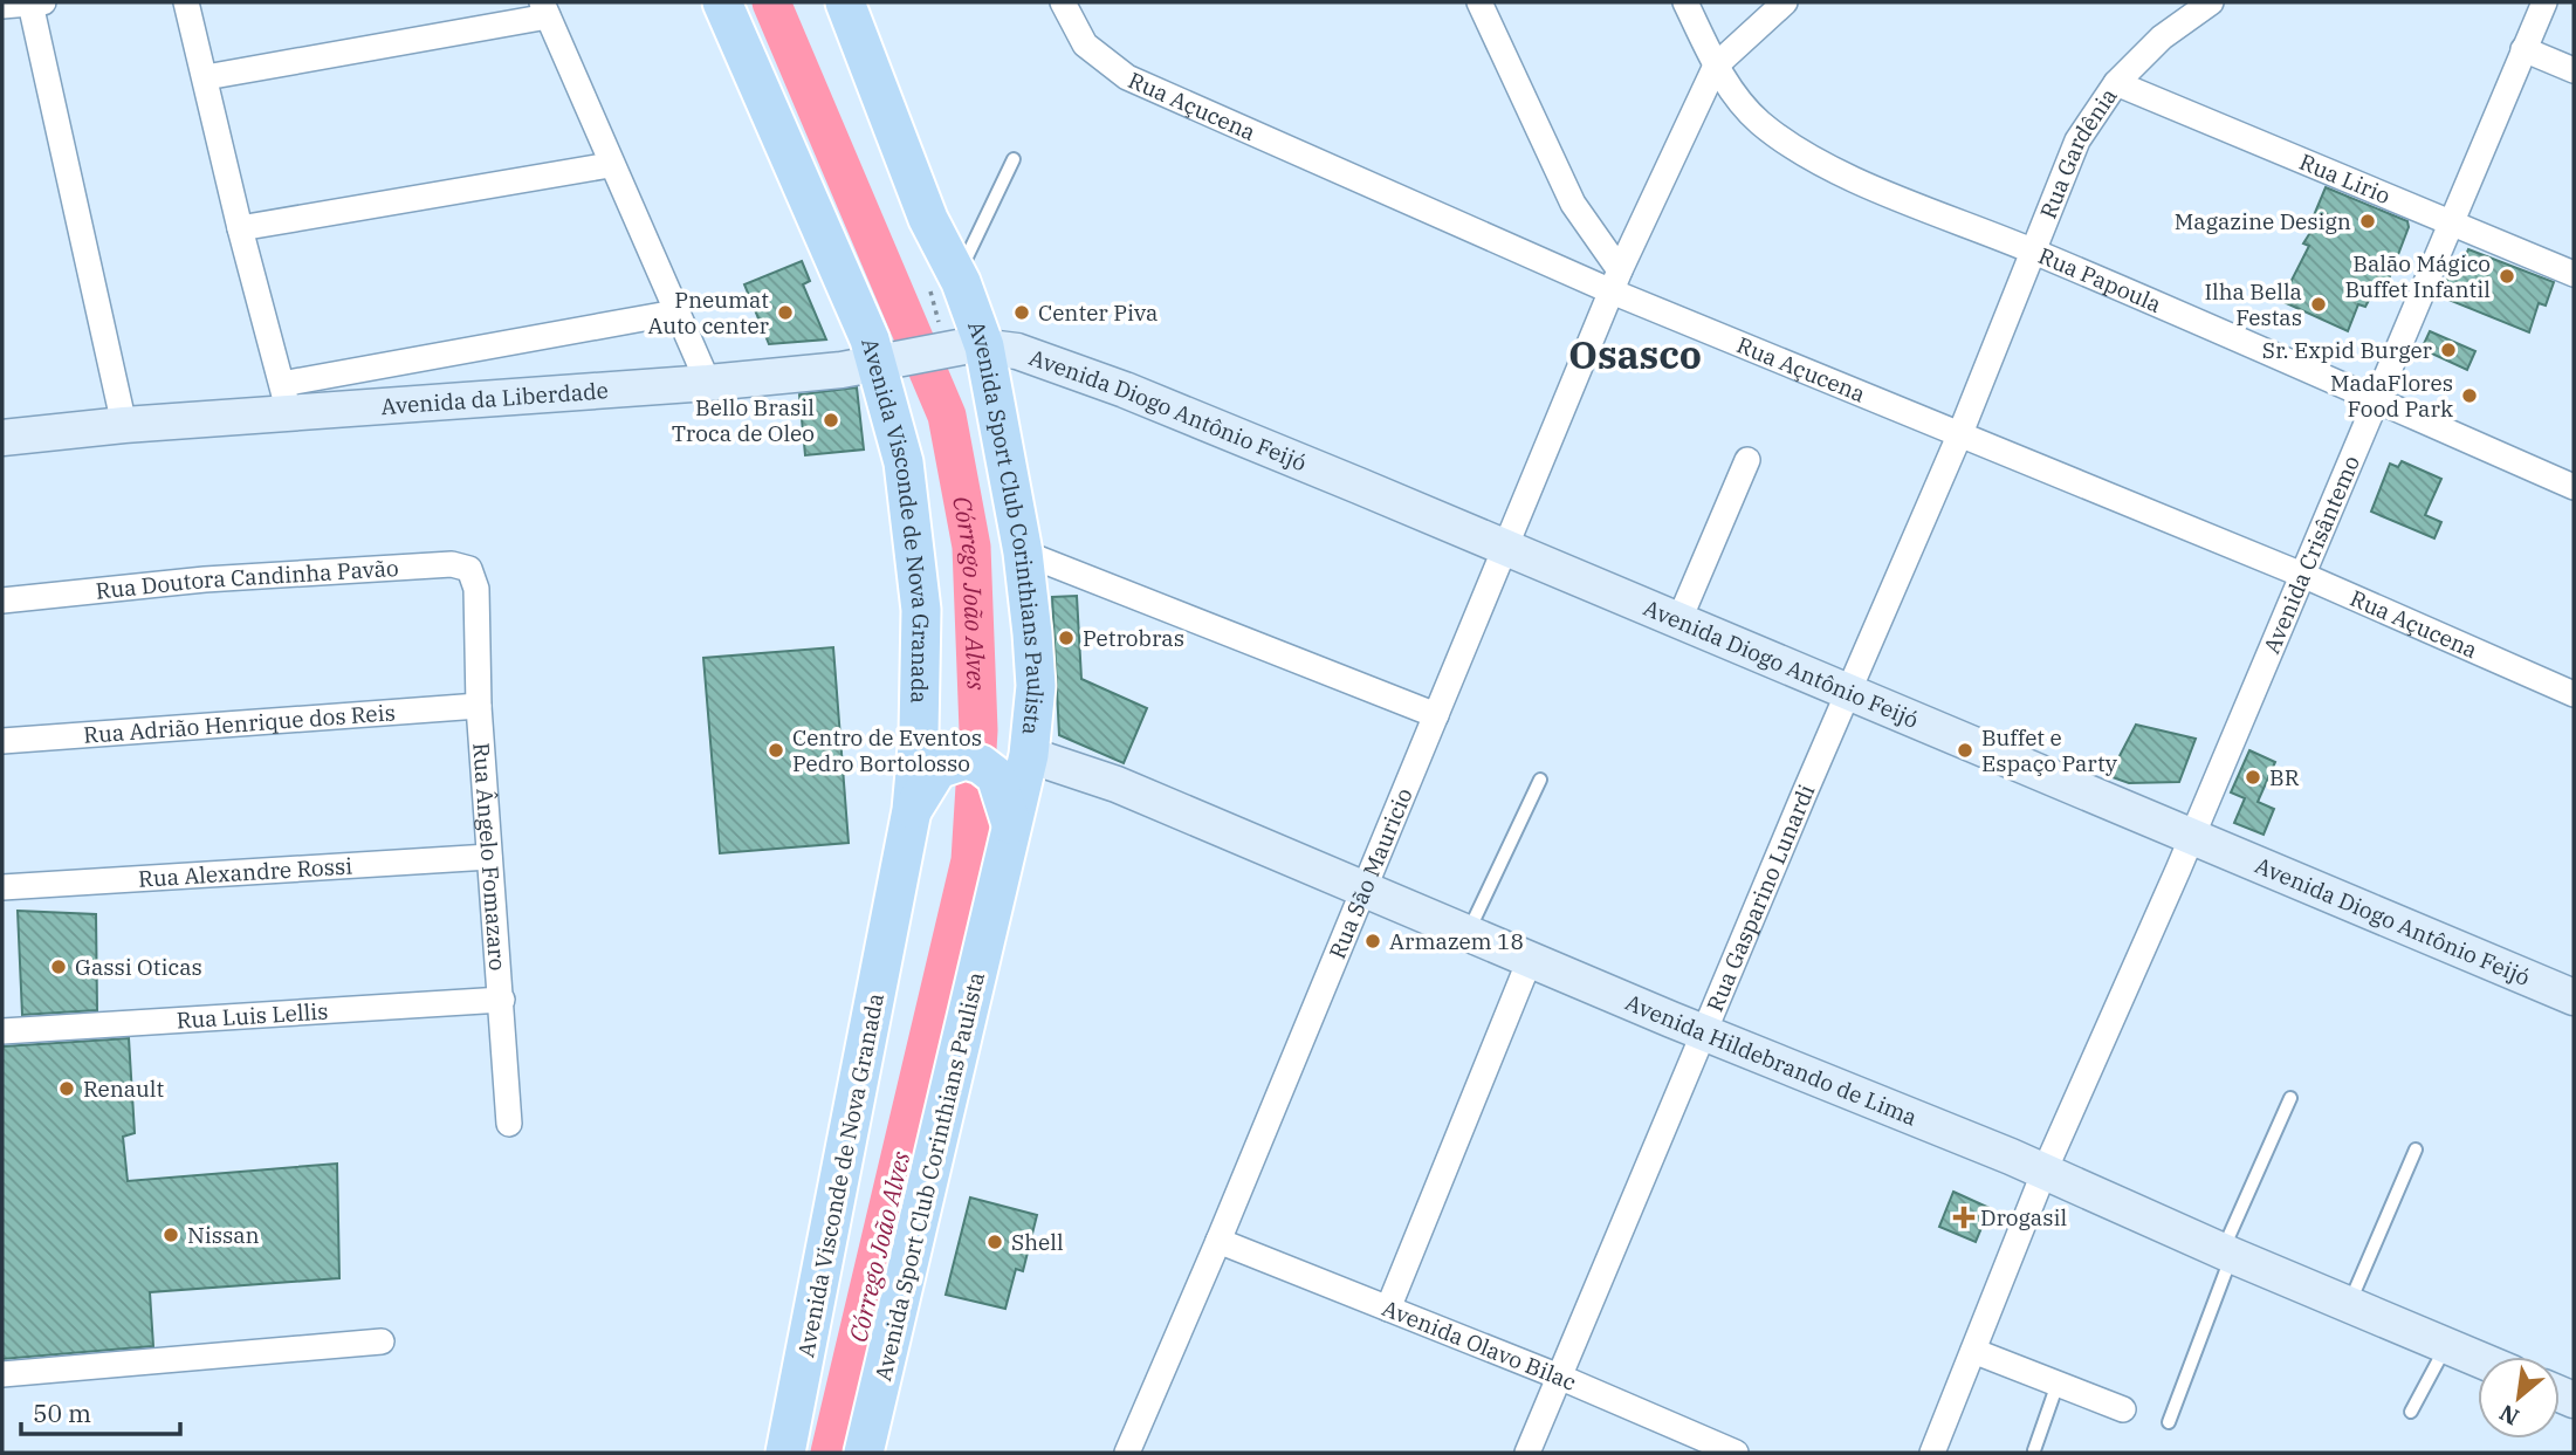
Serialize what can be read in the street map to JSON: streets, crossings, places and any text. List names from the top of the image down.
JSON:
{
  "streets": {
    "main road": [
      "Avenida da Liberdade",
      "Avenida Diogo Antônio Feijó",
      "Avenida Visconde de Nova Granada",
      "Avenida Sport Club Corinthians Paulista",
      "Avenida Hildebrando de Lima"
    ],
    "street": [
      "Rua Açucena",
      "Rua Gardênia",
      "Rua Lirio",
      "Rua Papoula",
      "Avenida Crisântemo",
      "Rua Doutora Candinha Pavão",
      "Rua Adrião Henrique dos Reis",
      "Rua Ângelo Fomazaro",
      "Rua Alexandre Rossi",
      "Rua São Mauricio",
      "Rua Gasparino Lunardi",
      "Rua Luis Lellis",
      "Avenida Olavo Bilac"
    ]
  },
  "crossings": [
    ["Rua Açucena", "Rua Gardênia"],
    ["Rua Açucena", "Avenida Crisântemo"],
    ["Rua Açucena", "Rua São Mauricio"],
    ["Rua Açucena", "Rua Gasparino Lunardi"],
    ["Rua Gardênia", "Rua Lirio"],
    ["Rua Gardênia", "Rua Papoula"],
    ["Rua Gardênia", "Rua Gasparino Lunardi"],
    ["Rua Lirio", "Avenida Crisântemo"],
    ["Rua Papoula", "Avenida Crisântemo"],
    ["Rua Papoula", "Rua São Mauricio"],
    ["Avenida da Liberdade", "Avenida Diogo Antônio Feijó"],
    ["Avenida da Liberdade", "Avenida Visconde de Nova Granada"],
    ["Avenida da Liberdade", "Avenida Sport Club Corinthians Paulista"],
    ["Avenida Diogo Antônio Feijó", "Avenida Sport Club Corinthians Paulista"],
    ["Avenida Diogo Antônio Feijó", "Avenida Crisântemo"],
    ["Avenida Diogo Antônio Feijó", "Rua São Mauricio"],
    ["Avenida Diogo Antônio Feijó", "Rua Gasparino Lunardi"],
    ["Avenida Sport Club Corinthians Paulista", "Avenida Hildebrando de Lima"],
    ["Avenida Crisântemo", "Avenida Hildebrando de Lima"],
    ["Rua Doutora Candinha Pavão", "Rua Ângelo Fomazaro"],
    ["Rua Adrião Henrique dos Reis", "Rua Ângelo Fomazaro"],
    ["Rua Ângelo Fomazaro", "Rua Alexandre Rossi"],
    ["Rua Ângelo Fomazaro", "Rua Luis Lellis"],
    ["Rua São Mauricio", "Avenida Hildebrando de Lima"],
    ["Rua São Mauricio", "Avenida Olavo Bilac"],
    ["Rua Gasparino Lunardi", "Avenida Hildebrando de Lima"],
    ["Rua Gasparino Lunardi", "Avenida Olavo Bilac"]
  ],
  "districts": ["Osasco"],
  "water": ["Córrego João Alves"],
  "places": {
    "other": [
      "Magazine Design",
      "Balão Mágico Buffet Infantil",
      "Ilha Bella Festas",
      "Pneumat Auto center",
      "Center Piva",
      "Sr. Expid Burger",
      "MadaFlores Food Park",
      "Bello Brasil Troca de Oleo",
      "Petrobras",
      "Centro de Eventos Pedro Bortolosso",
      "Buffet e Espaço Party",
      "BR",
      "Armazem 18",
      "Gassi Oticas",
      "Renault",
      "Nissan",
      "Shell"
    ],
    "health": ["Drogasil"]
  },
  "scale_bar": "50 m",
  "north": "bottom left"
}
